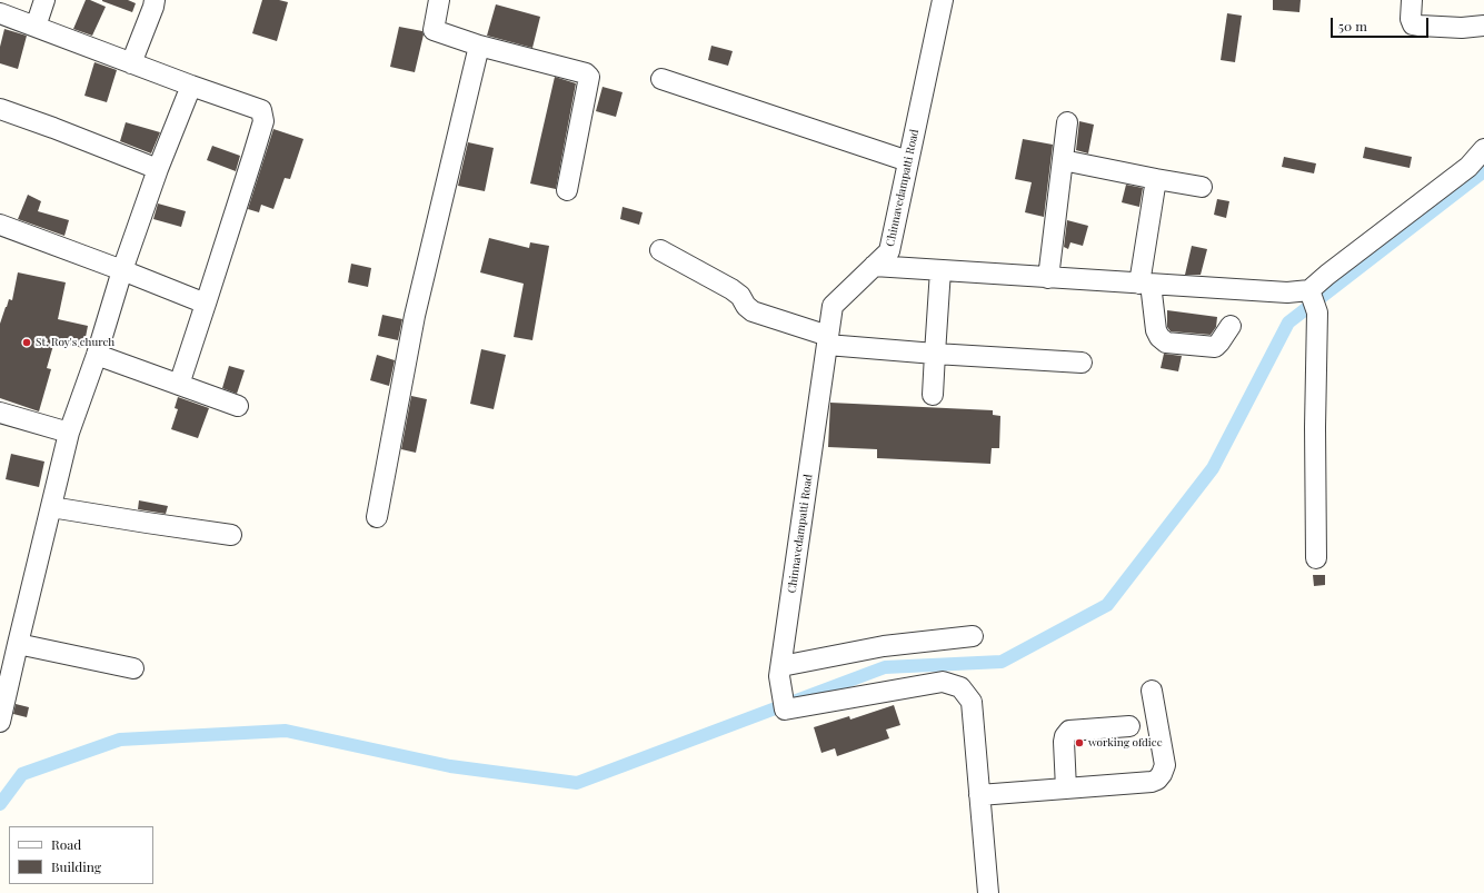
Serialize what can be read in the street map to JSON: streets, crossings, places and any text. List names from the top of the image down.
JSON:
{
  "streets": {
    "street": ["Chinnavedampatti Road"]
  },
  "places": ["St. Roy's church", "working ofdice"],
  "legend": ["Road", "Building"],
  "scale_bar": "50 m"
}
